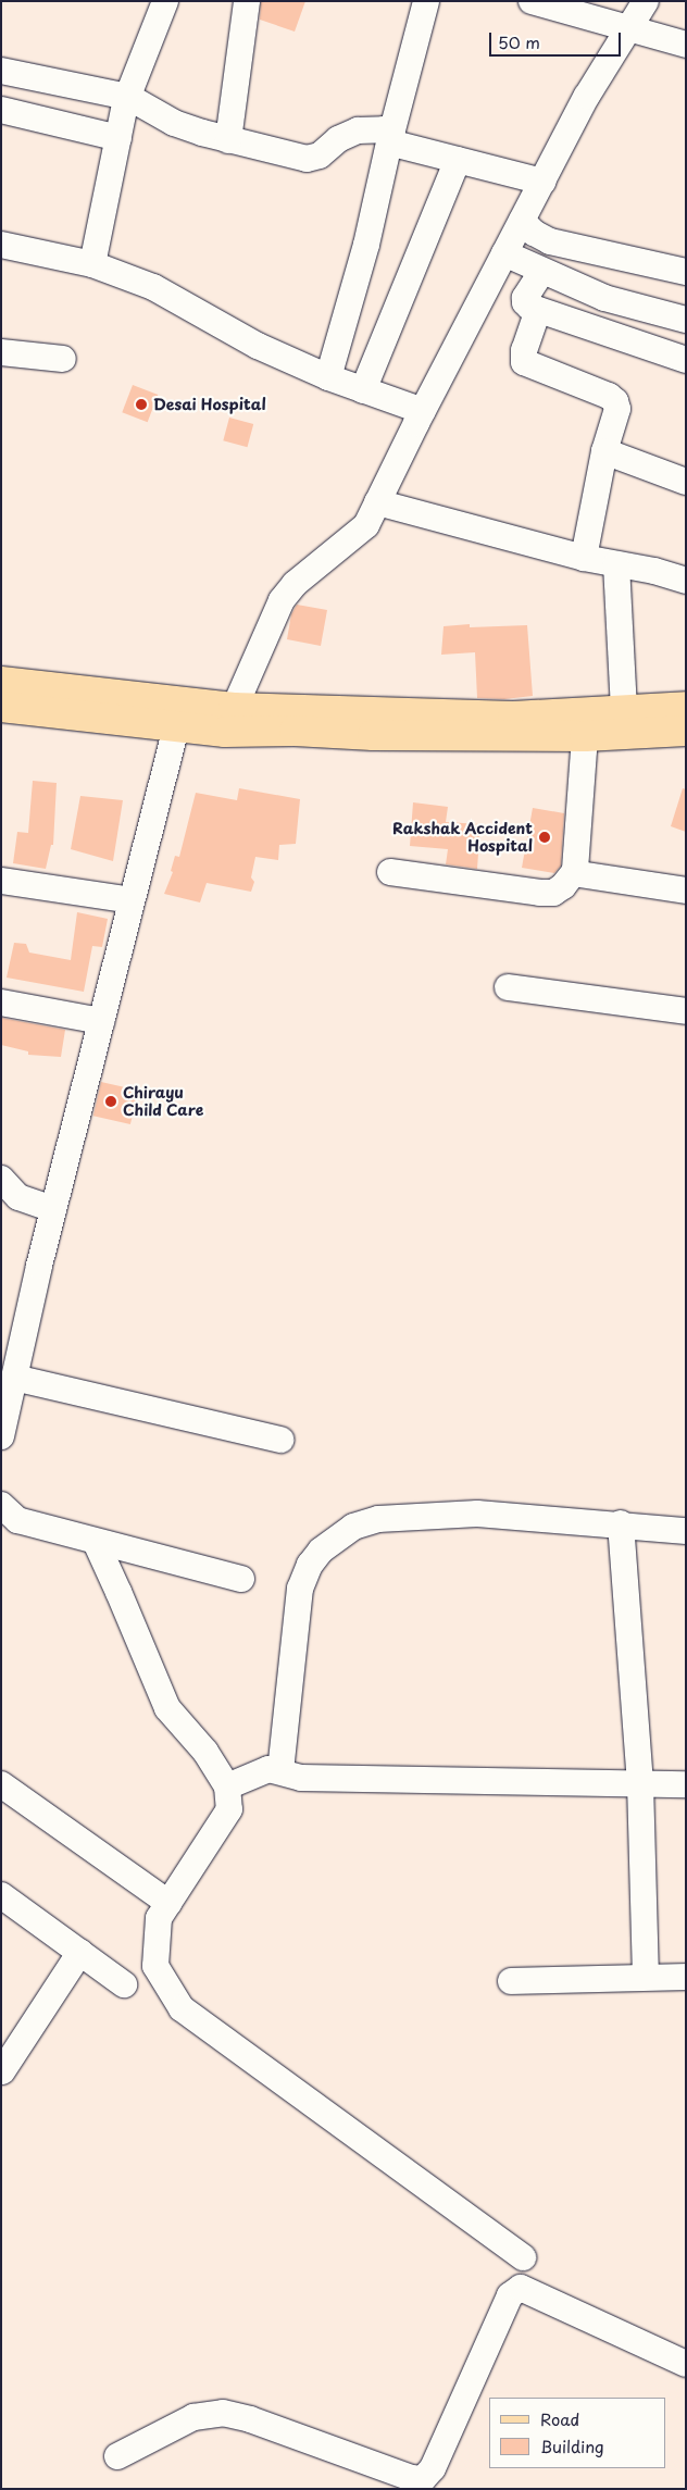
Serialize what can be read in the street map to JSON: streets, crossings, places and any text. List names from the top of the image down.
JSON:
{
  "places": ["Desai Hospital", "Rakshak Accident Hospital", "Chirayu Child Care"],
  "legend": ["Road", "Building"],
  "scale_bar": "50 m"
}
